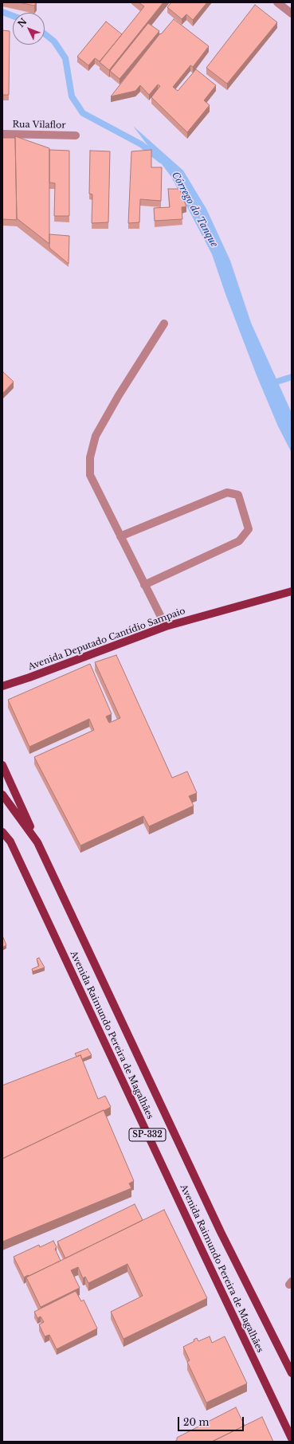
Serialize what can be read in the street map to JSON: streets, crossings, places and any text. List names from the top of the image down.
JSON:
{
  "streets": {
    "main road": ["Avenida Deputado Cantídio Sampaio", "Avenida Raimundo Pereira de Magalhães", "SP-332"],
    "street": ["Rua Vilaflor"]
  },
  "water": ["Córrego do Tanque"],
  "scale_bar": "20 m",
  "north": "top left"
}
